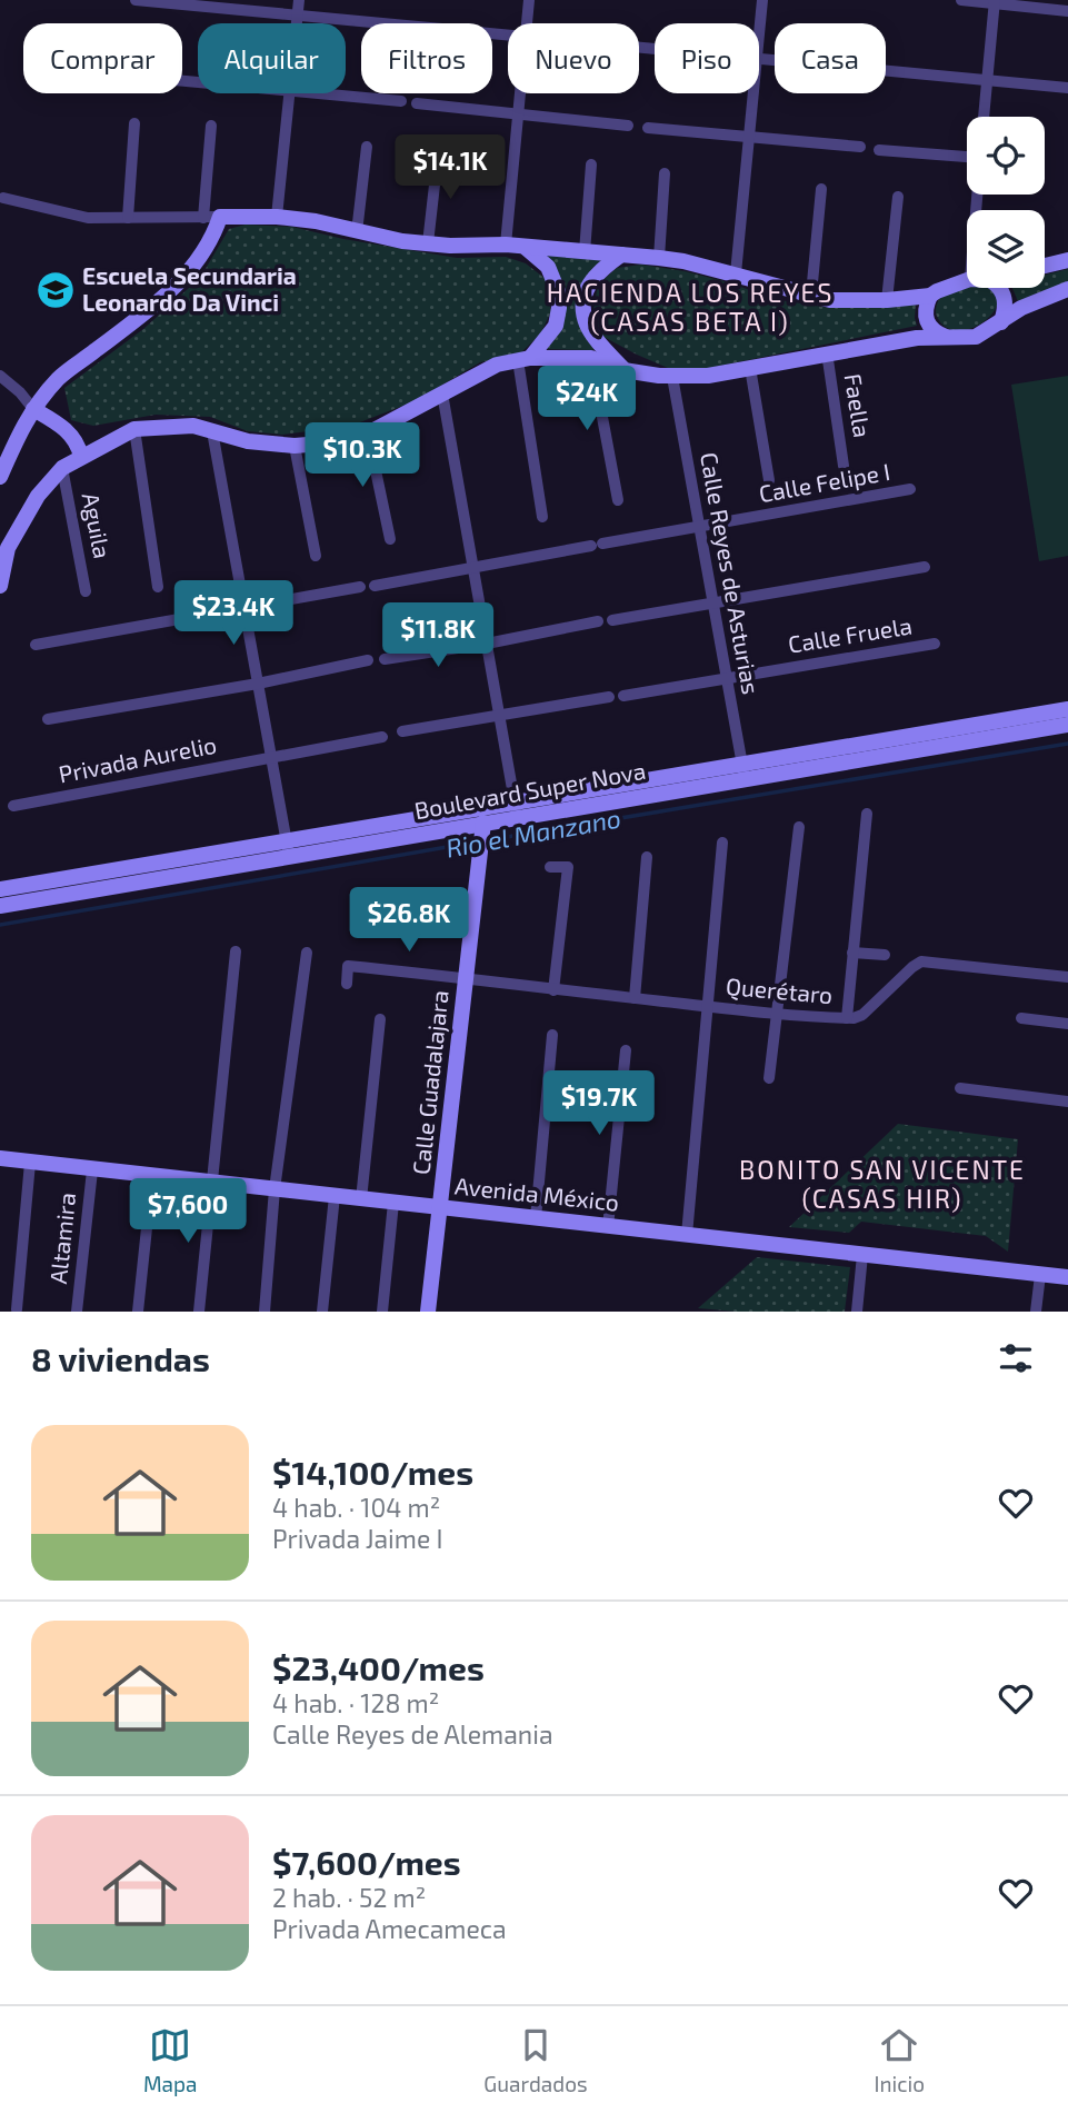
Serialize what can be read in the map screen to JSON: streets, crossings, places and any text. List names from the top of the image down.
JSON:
{
  "streets": {
    "street": [
      "Faella",
      "Calle Felipe I",
      "Aguila",
      "Calle Reyes de Asturias",
      "Calle Fruela",
      "Privada Aurelio",
      "Boulevard Super Nova",
      "Querétaro",
      "Calle Guadalajara",
      "Avenida México",
      "Altamira"
    ]
  },
  "crossings": [
    ["Calle Felipe I", "Calle Reyes de Asturias"],
    ["Calle Reyes de Asturias", "Calle Fruela"],
    ["Calle Reyes de Asturias", "Boulevard Super Nova"],
    ["Boulevard Super Nova", "Calle Guadalajara"],
    ["Querétaro", "Calle Guadalajara"],
    ["Calle Guadalajara", "Avenida México"],
    ["Avenida México", "Altamira"]
  ],
  "districts": ["HACIENDA LOS REYES (CASAS BETA I)", "BONITO SAN VICENTE (CASAS HIR)"],
  "water": ["Rio el Manzano"],
  "places": {
    "school or university": ["Escuela Secundaria Leonardo Da Vinci"]
  },
  "page": {
    "chip": [
      "Comprar",
      "Alquilar",
      "Filtros",
      "Nuevo",
      "Piso",
      "Casa"
    ],
    "price": [
      "$14.1K",
      "$24K",
      "$10.3K",
      "$23.4K",
      "$11.8K",
      "$26.8K",
      "$19.7K",
      "$7,600"
    ],
    "heading": "8 viviendas",
    "list": [
      {
        "name": "$14,100/mes",
        "note": "4 hab. · 104 m² · Privada Jaime I"
      },
      {
        "name": "$23,400/mes",
        "note": "4 hab. · 128 m² · Calle Reyes de Alemania"
      },
      {
        "name": "$7,600/mes",
        "note": "2 hab. · 52 m² · Privada Amecameca"
      }
    ],
    "tabs": ["Mapa", "Guardados", "Inicio"]
  }
}
